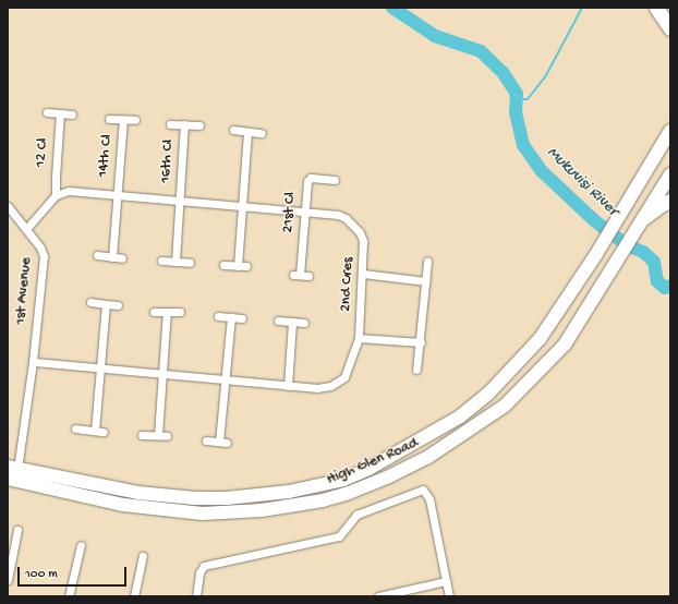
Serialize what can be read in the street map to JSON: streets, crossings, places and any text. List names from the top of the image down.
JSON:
{
  "streets": {
    "main road": ["High Glen Road"],
    "street": [
      "12 Cl",
      "14th Cl",
      "16th Cl",
      "21st Cl",
      "2nd Cres",
      "1st Avenue"
    ]
  },
  "crossings": [
    ["12 Cl", "2nd Cres"],
    ["14th Cl", "2nd Cres"],
    ["16th Cl", "2nd Cres"],
    ["21st Cl", "2nd Cres"],
    ["2nd Cres", "1st Avenue"],
    ["1st Avenue", "High Glen Road"]
  ],
  "water": ["Mukuvisi River"],
  "scale_bar": "100 m"
}
